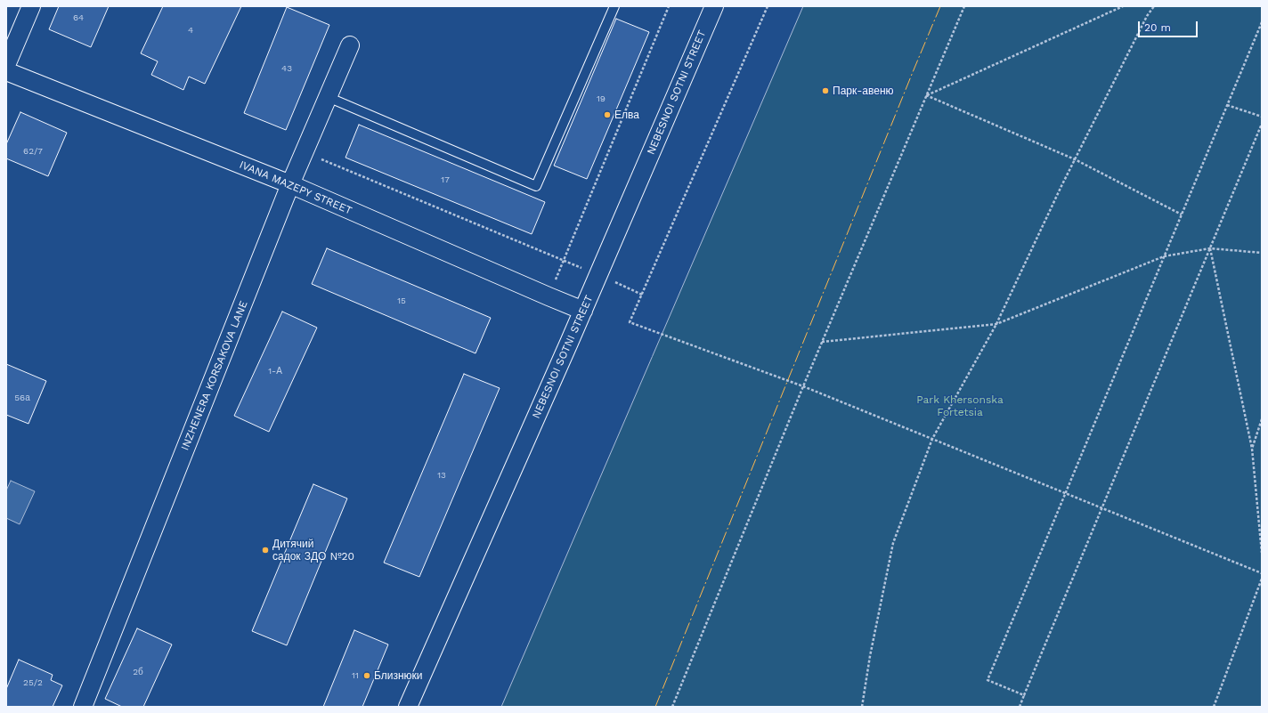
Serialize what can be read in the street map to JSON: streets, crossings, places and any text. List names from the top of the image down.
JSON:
{
  "streets": {
    "street": ["NEBESNOI SOTNI STREET", "IVANA MAZEPY STREET", "INZHENERA KORSAKOVA LANE"]
  },
  "crossings": [
    ["NEBESNOI SOTNI STREET", "IVANA MAZEPY STREET"],
    ["IVANA MAZEPY STREET", "INZHENERA KORSAKOVA LANE"]
  ],
  "parks": ["Park Khersonska Fortetsia"],
  "places": [
    "Парк-авеню",
    "Елва",
    "Дитячий садок ЗДО №20",
    "Близнюки"
  ],
  "house_numbers": [
    "64",
    "4",
    "43",
    "19",
    "62/7",
    "17",
    "15",
    "1-А",
    "56а",
    "13",
    "2б",
    "11",
    "25/2"
  ],
  "scale_bar": "20 m"
}
